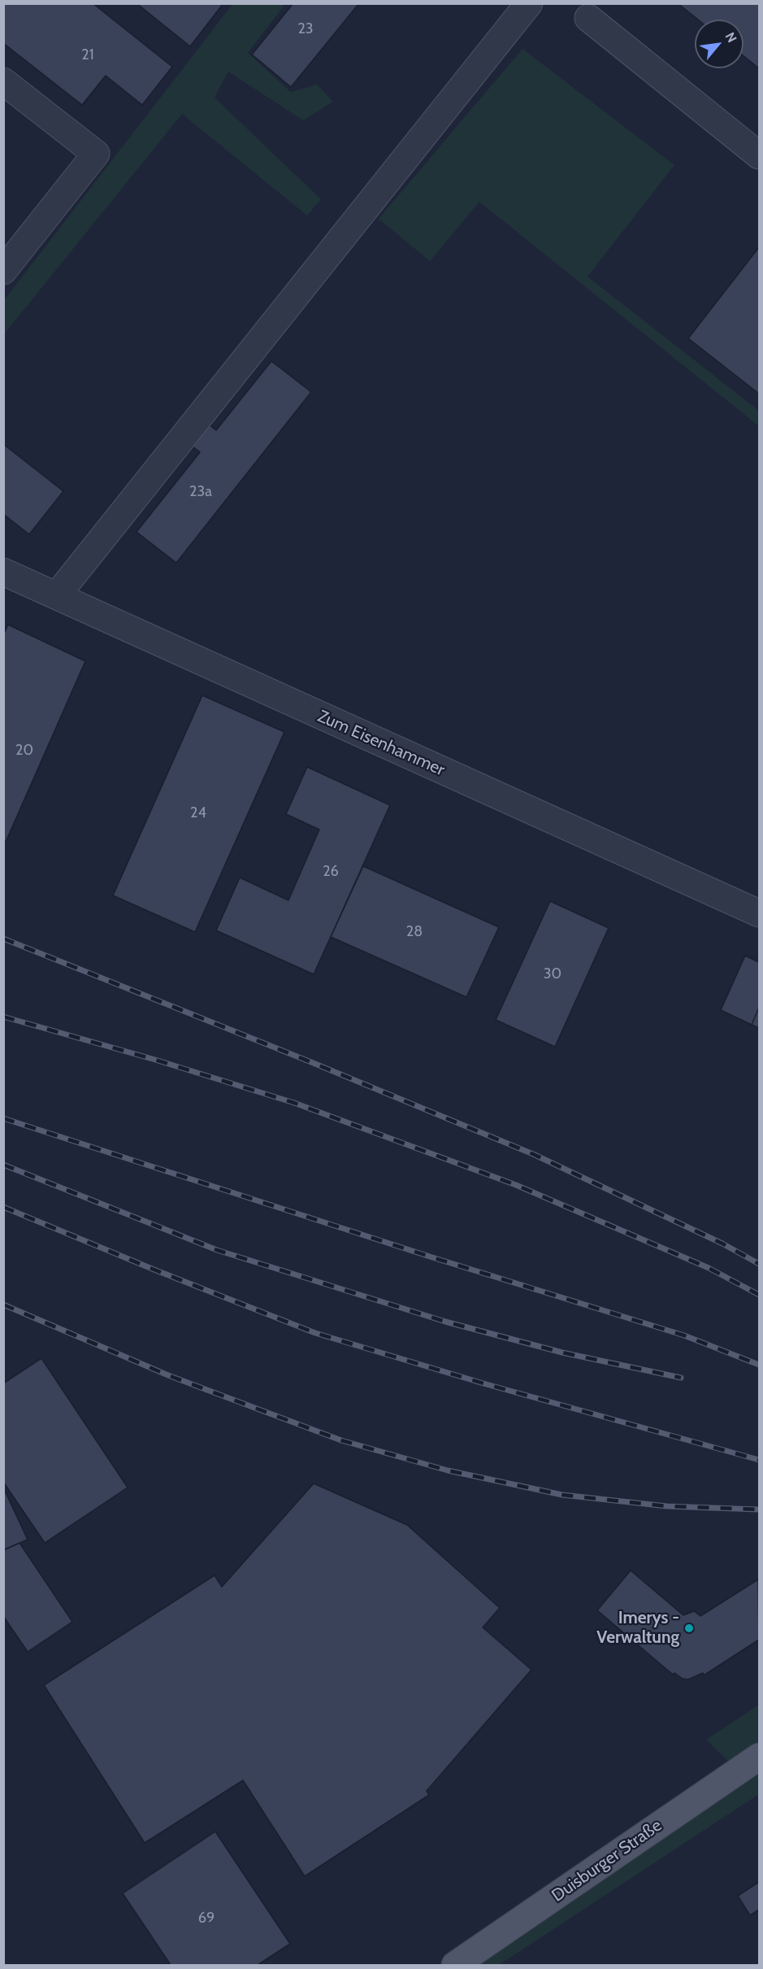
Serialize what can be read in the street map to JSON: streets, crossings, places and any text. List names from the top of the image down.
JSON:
{
  "streets": {
    "main road": ["Duisburger Straße"],
    "street": ["Zum Eisenhammer"]
  },
  "places": ["Imerys - Verwaltung"],
  "house_numbers": [
    "23",
    "21",
    "23a",
    "20",
    "24",
    "26",
    "28",
    "30",
    "69"
  ],
  "north": "top right"
}
